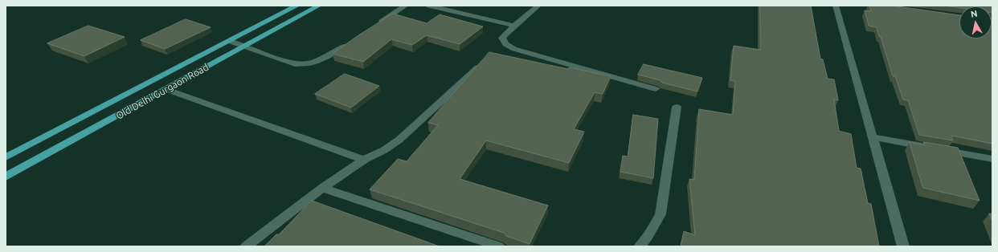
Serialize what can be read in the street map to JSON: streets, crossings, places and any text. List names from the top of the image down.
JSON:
{
  "streets": {
    "main road": ["Old Delhi Gurgaon Road"]
  },
  "north": "top"
}
